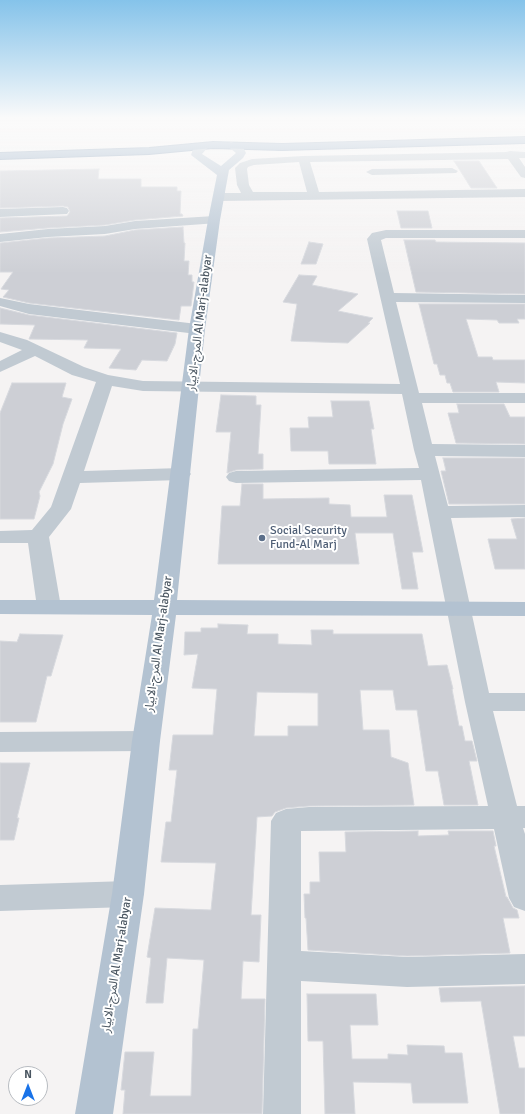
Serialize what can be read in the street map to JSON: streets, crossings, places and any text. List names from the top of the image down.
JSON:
{
  "streets": {
    "main road": ["المرج-الابيار Al Marj-alabyar"]
  },
  "places": ["Social Security Fund-Al Marj"],
  "north": "top"
}
